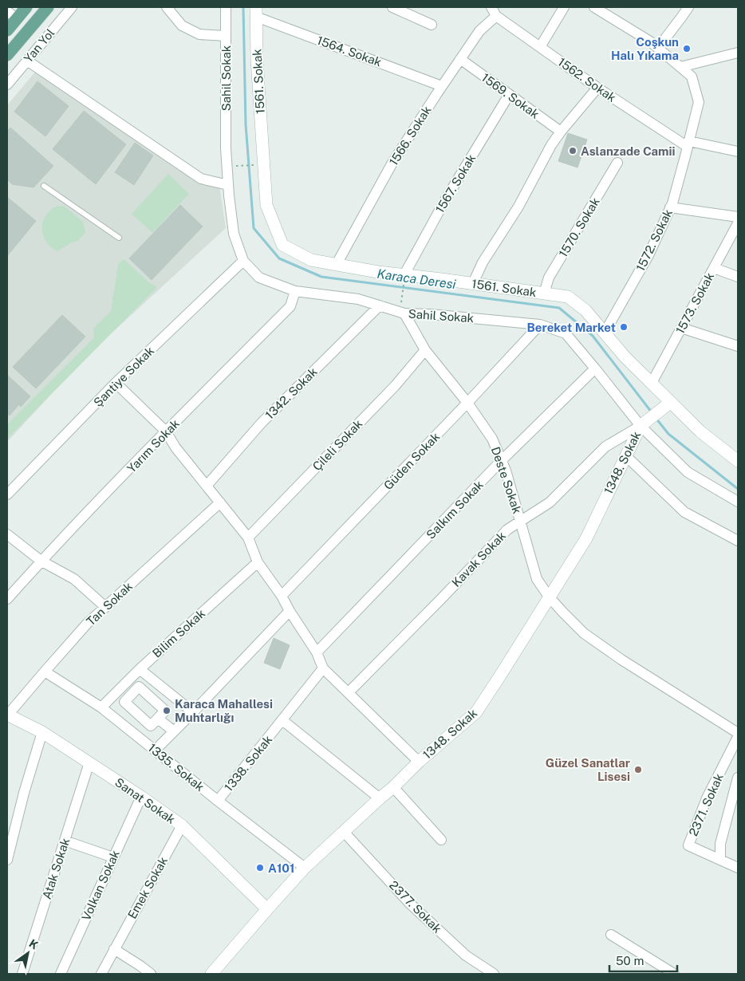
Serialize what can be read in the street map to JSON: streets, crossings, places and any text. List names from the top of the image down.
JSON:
{
  "streets": {
    "street": [
      "Yan Yol",
      "1564. Sokak",
      "Sahil Sokak",
      "1562. Sokak",
      "1561. Sokak",
      "1569. Sokak",
      "1566. Sokak",
      "1567. Sokak",
      "1570. Sokak",
      "1572. Sokak",
      "1573. Sokak",
      "Şantiye Sokak",
      "1342. Sokak",
      "Çileli Sokak",
      "Yarım Sokak",
      "Güden Sokak",
      "1348. Sokak",
      "Deste Sokak",
      "Salkım Sokak",
      "Kavak Sokak",
      "Tan Sokak",
      "Bilim Sokak",
      "1338. Sokak",
      "1335. Sokak",
      "Sanat Sokak",
      "2371. Sokak",
      "Atak Sokak",
      "Volkan Sokak",
      "Emek Sokak",
      "2377. Sokak"
    ]
  },
  "crossings": [
    ["1564. Sokak", "1561. Sokak"],
    ["1564. Sokak", "1566. Sokak"],
    ["Sahil Sokak", "Şantiye Sokak"],
    ["Sahil Sokak", "1342. Sokak"],
    ["Sahil Sokak", "Yarım Sokak"],
    ["Sahil Sokak", "Güden Sokak"],
    ["Sahil Sokak", "1348. Sokak"],
    ["Sahil Sokak", "Deste Sokak"],
    ["Sahil Sokak", "Salkım Sokak"],
    ["Sahil Sokak", "Kavak Sokak"],
    ["1562. Sokak", "1566. Sokak"],
    ["1562. Sokak", "1572. Sokak"],
    ["1561. Sokak", "1566. Sokak"],
    ["1561. Sokak", "1567. Sokak"],
    ["1561. Sokak", "1570. Sokak"],
    ["1561. Sokak", "1572. Sokak"],
    ["1561. Sokak", "1573. Sokak"],
    ["1569. Sokak", "1566. Sokak"],
    ["1569. Sokak", "1567. Sokak"],
    ["Çileli Sokak", "Deste Sokak"],
    ["Güden Sokak", "Deste Sokak"],
    ["1348. Sokak", "Deste Sokak"],
    ["1348. Sokak", "Kavak Sokak"],
    ["1348. Sokak", "1335. Sokak"],
    ["1348. Sokak", "Sanat Sokak"],
    ["1348. Sokak", "2377. Sokak"],
    ["Deste Sokak", "Salkım Sokak"],
    ["Deste Sokak", "Kavak Sokak"],
    ["Tan Sokak", "1335. Sokak"],
    ["Tan Sokak", "Sanat Sokak"],
    ["Bilim Sokak", "1335. Sokak"],
    ["1338. Sokak", "1335. Sokak"],
    ["Sanat Sokak", "Atak Sokak"],
    ["Sanat Sokak", "Volkan Sokak"],
    ["Sanat Sokak", "Emek Sokak"]
  ],
  "water": ["Karaca Deresi"],
  "places": [
    "Coşkun Halı Yıkama",
    "Aslanzade Camii",
    "Bereket Market",
    "Karaca Mahallesi Muhtarlığı",
    "Güzel Sanatlar Lisesi",
    "A101"
  ],
  "scale_bar": "50 m",
  "north": "top right"
}
